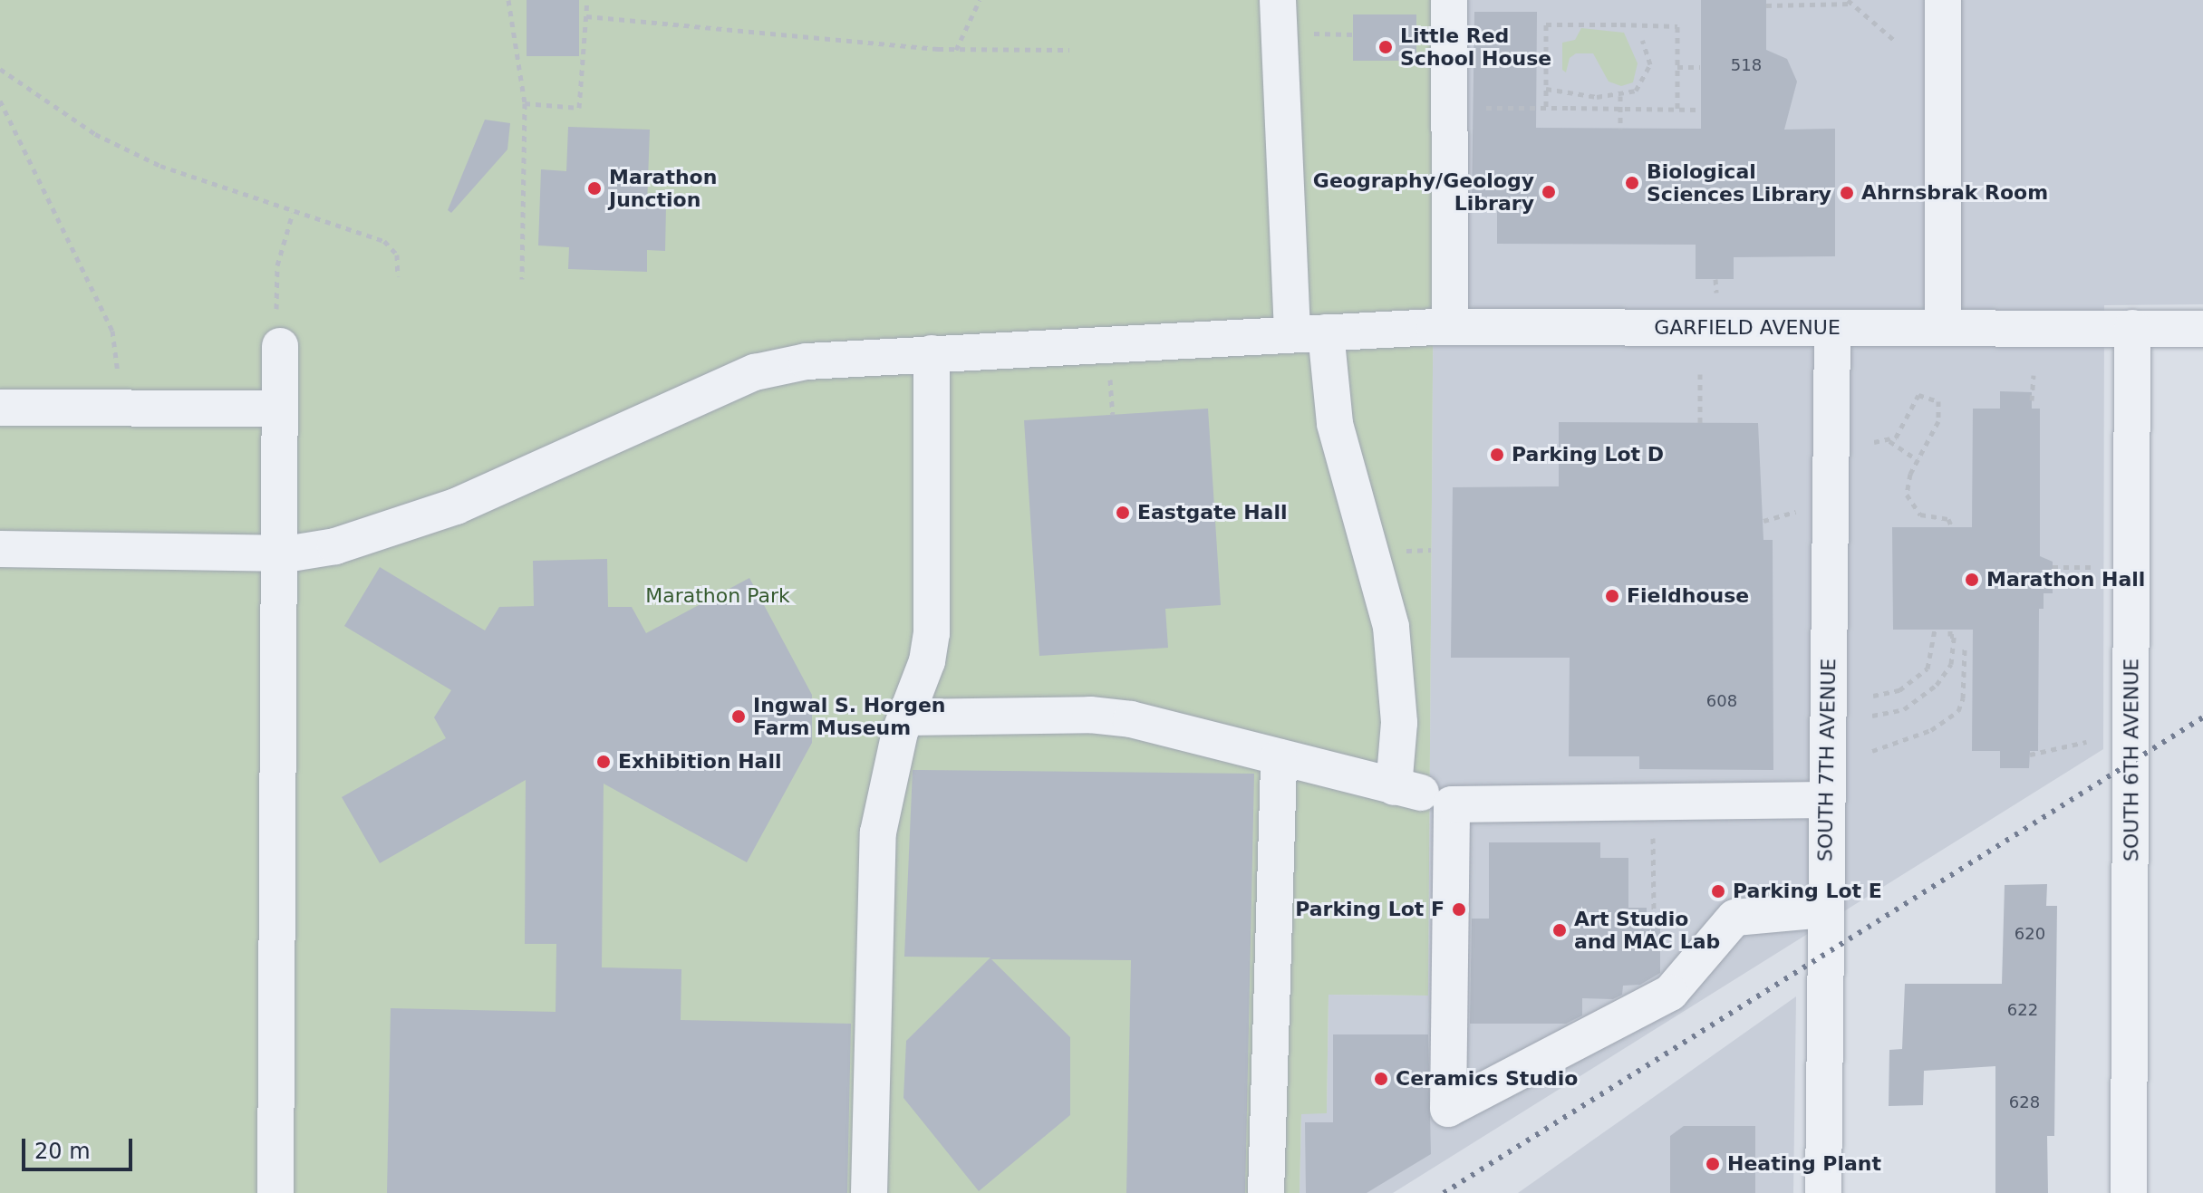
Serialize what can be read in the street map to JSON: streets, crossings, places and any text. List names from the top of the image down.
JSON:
{
  "streets": {
    "street": ["GARFIELD AVENUE", "SOUTH 7TH AVENUE", "SOUTH 6TH AVENUE"]
  },
  "crossings": [
    ["GARFIELD AVENUE", "SOUTH 7TH AVENUE"],
    ["GARFIELD AVENUE", "SOUTH 6TH AVENUE"]
  ],
  "parks": ["Marathon Park"],
  "places": [
    "Little Red School House",
    "Biological Sciences Library",
    "Marathon Junction",
    "Geography/Geology Library",
    "Ahrnsbrak Room",
    "Parking Lot D",
    "Eastgate Hall",
    "Marathon Hall",
    "Fieldhouse",
    "Ingwal S. Horgen Farm Museum",
    "Exhibition Hall",
    "Parking Lot E",
    "Parking Lot F",
    "Art Studio and MAC Lab",
    "Ceramics Studio",
    "Heating Plant"
  ],
  "house_numbers": [
    "518",
    "608",
    "620",
    "622",
    "628"
  ],
  "scale_bar": "20 m"
}
